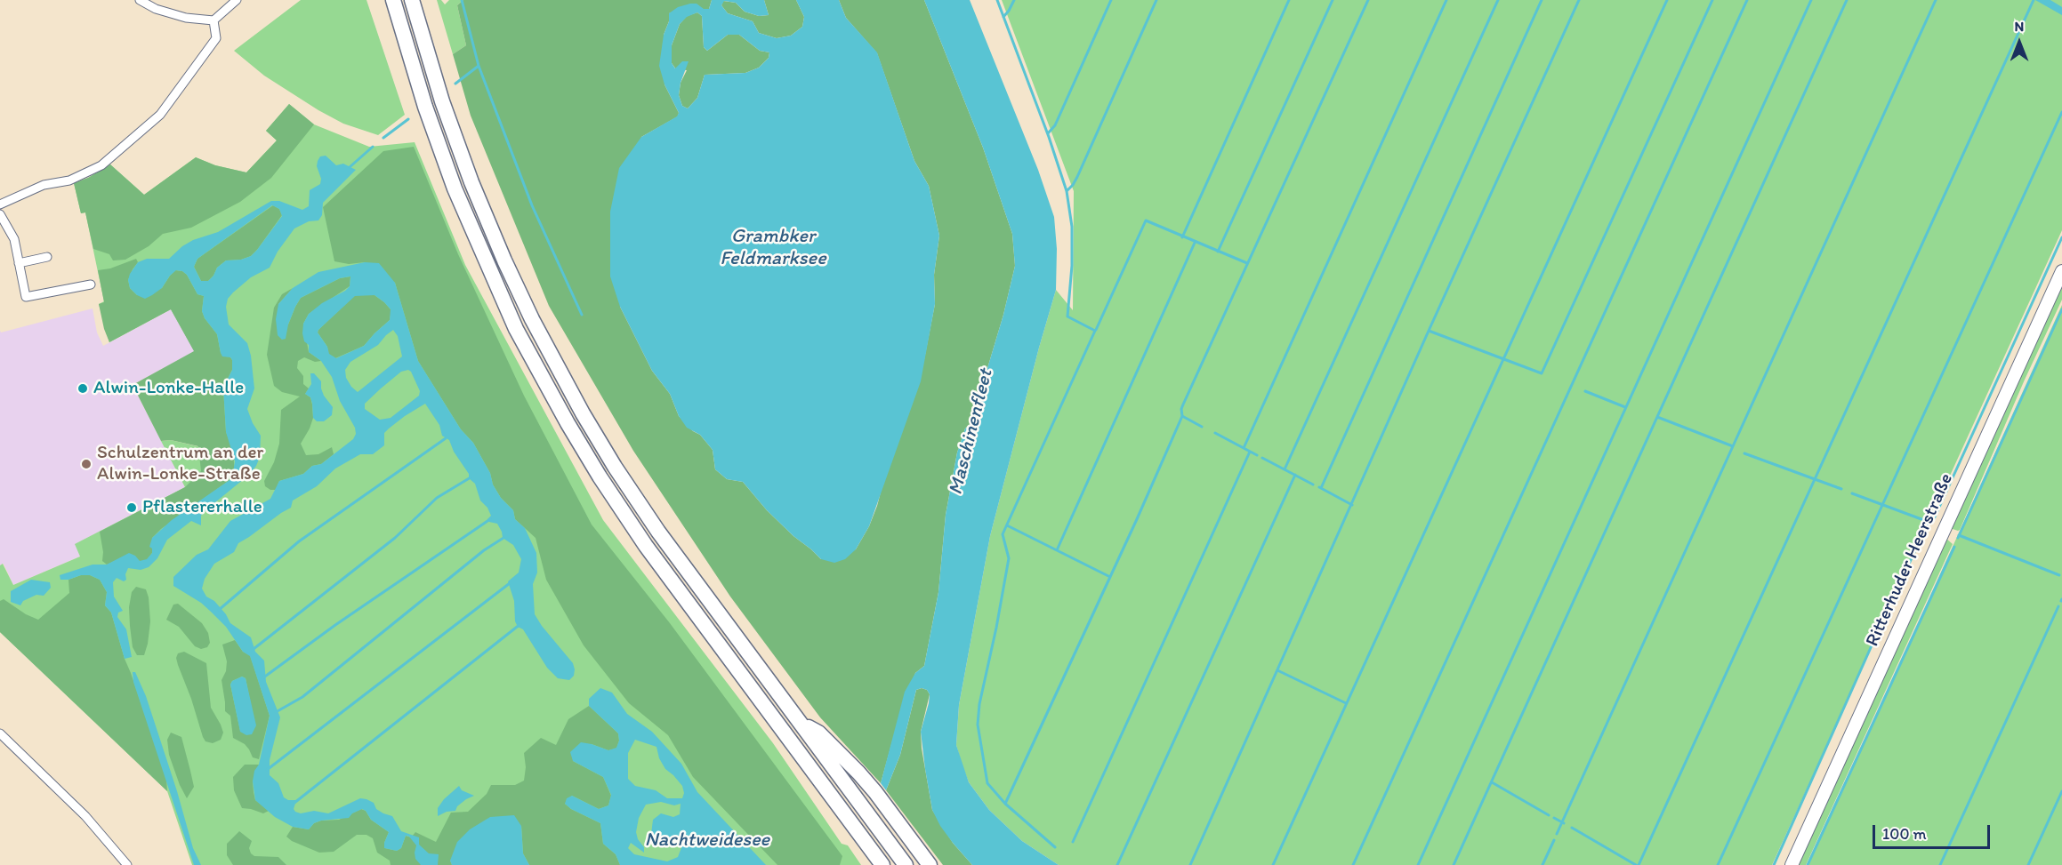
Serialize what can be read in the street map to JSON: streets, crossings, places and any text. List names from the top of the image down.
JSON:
{
  "streets": {
    "main road": ["Ritterhuder Heerstraße"]
  },
  "water": ["Grambker Feldmarksee", "Maschinenfleet", "Nachtweidesee"],
  "places": ["Alwin-Lonke-Halle", "Schulzentrum an der Alwin-Lonke-Straße", "Pflastererhalle"],
  "scale_bar": "100 m",
  "north": "top"
}
